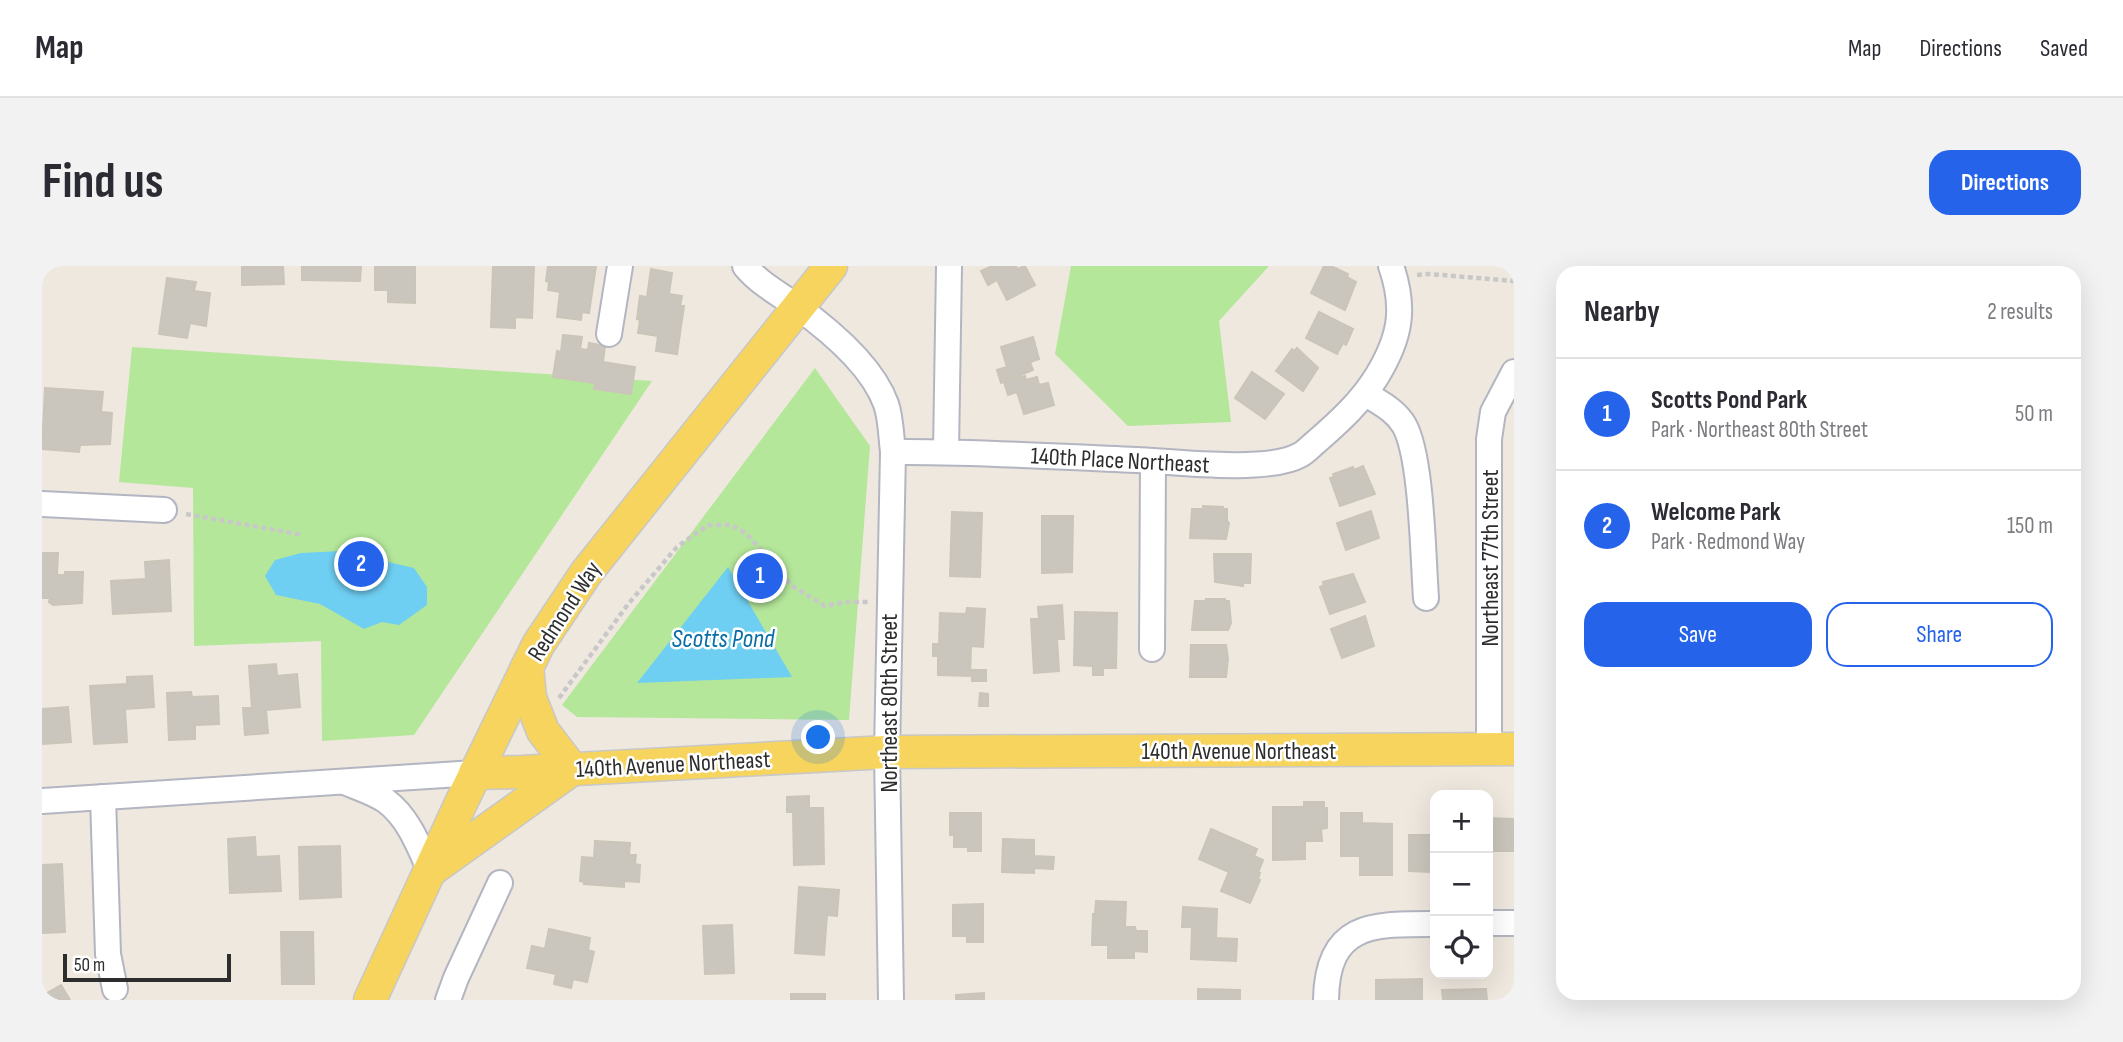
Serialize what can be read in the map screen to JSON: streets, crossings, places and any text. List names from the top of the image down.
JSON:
{
  "streets": {
    "main road": ["Redmond Way", "140th Avenue Northeast"],
    "street": ["140th Place Northeast", "Northeast 77th Street", "Northeast 80th Street"]
  },
  "crossings": [
    ["140th Place Northeast", "Northeast 80th Street"],
    ["Northeast 77th Street", "140th Avenue Northeast"],
    ["Redmond Way", "Northeast 80th Street"],
    ["Redmond Way", "140th Avenue Northeast"],
    ["Northeast 80th Street", "140th Avenue Northeast"]
  ],
  "water": ["Scotts Pond"],
  "scale_bar": "50 m",
  "page": {
    "header": "Map",
    "nav": ["Map", "Directions", "Saved"],
    "buttons": [
      "Directions",
      ["Save", "Share"]
    ],
    "title": "Find us",
    "heading": ["Nearby", "2 results"],
    "list": [
      {
        "mark": "1",
        "name": "Scotts Pond Park",
        "note": "Park · Northeast 80th Street",
        "value": "50 m"
      },
      {
        "mark": "2",
        "name": "Welcome Park",
        "note": "Park · Redmond Way",
        "value": "150 m"
      }
    ],
    "pins": ["2", "1"],
    "map_buttons": ["+", "−"],
    "scale": "50 m"
  }
}
